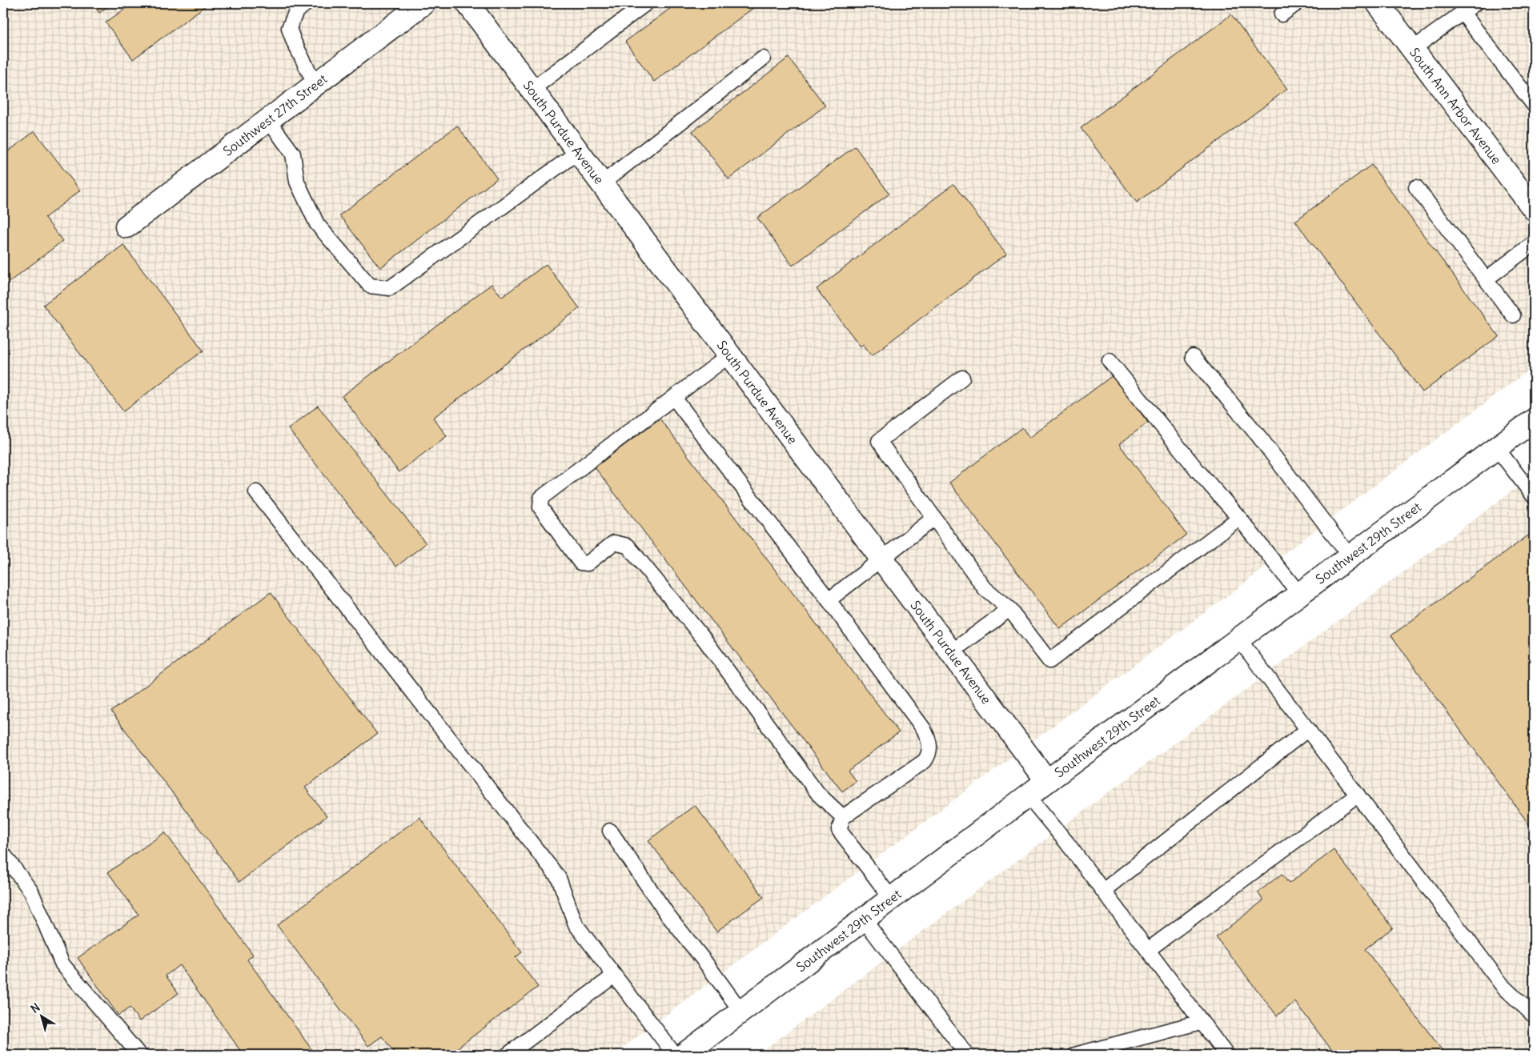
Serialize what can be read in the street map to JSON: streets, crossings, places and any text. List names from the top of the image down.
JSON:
{
  "streets": {
    "street": [
      "South Ann Arbor Avenue",
      "Southwest 27th Street",
      "South Purdue Avenue",
      "Southwest 29th Street"
    ]
  },
  "crossings": [
    ["South Purdue Avenue", "Southwest 29th Street"]
  ],
  "north": "top left"
}
